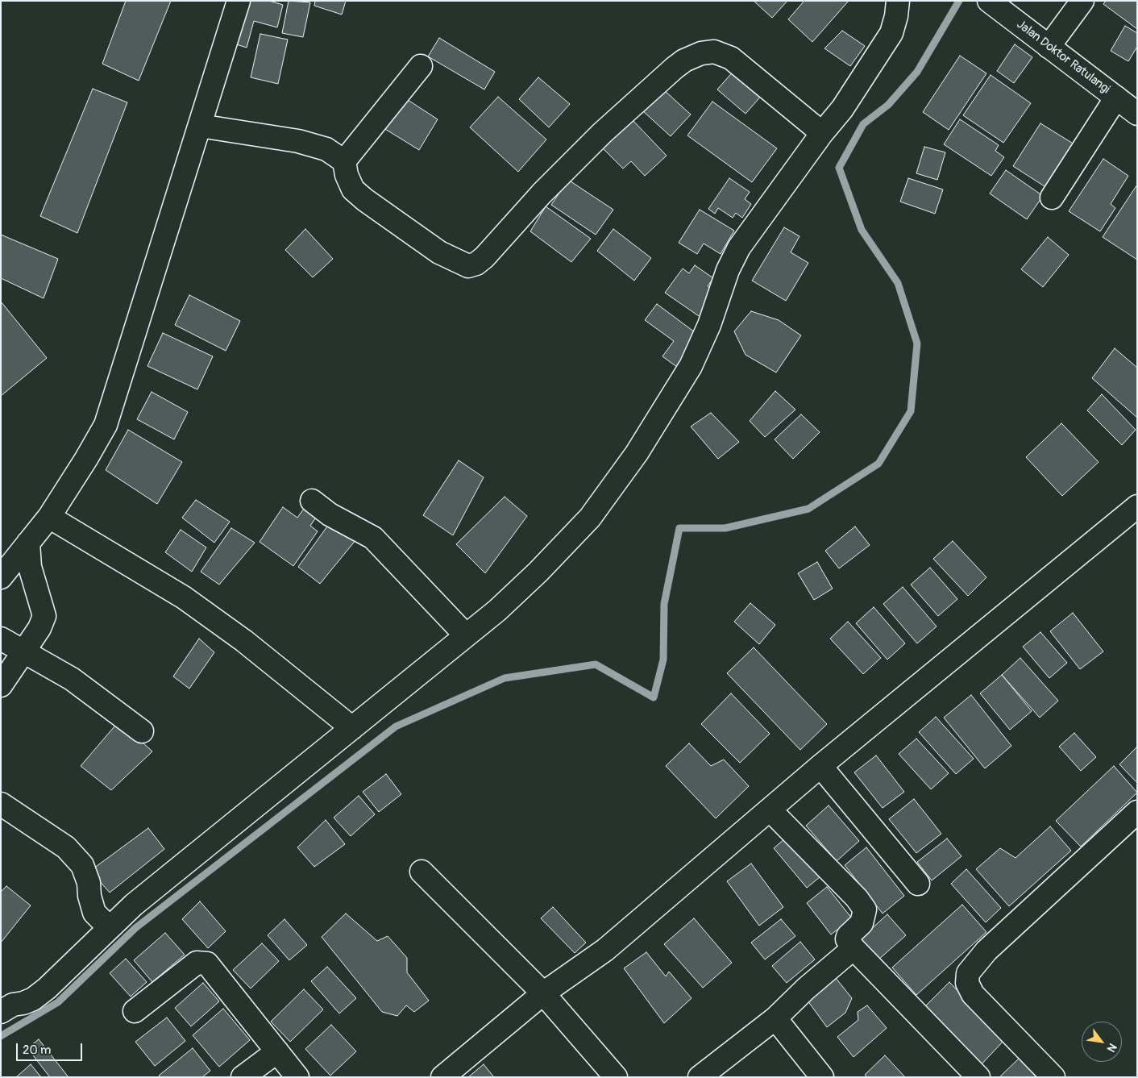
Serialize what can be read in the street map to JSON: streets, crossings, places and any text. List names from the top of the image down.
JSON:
{
  "streets": {
    "main road": ["Jalan Doktor Ratulangi"]
  },
  "scale_bar": "20 m",
  "north": "bottom right"
}
